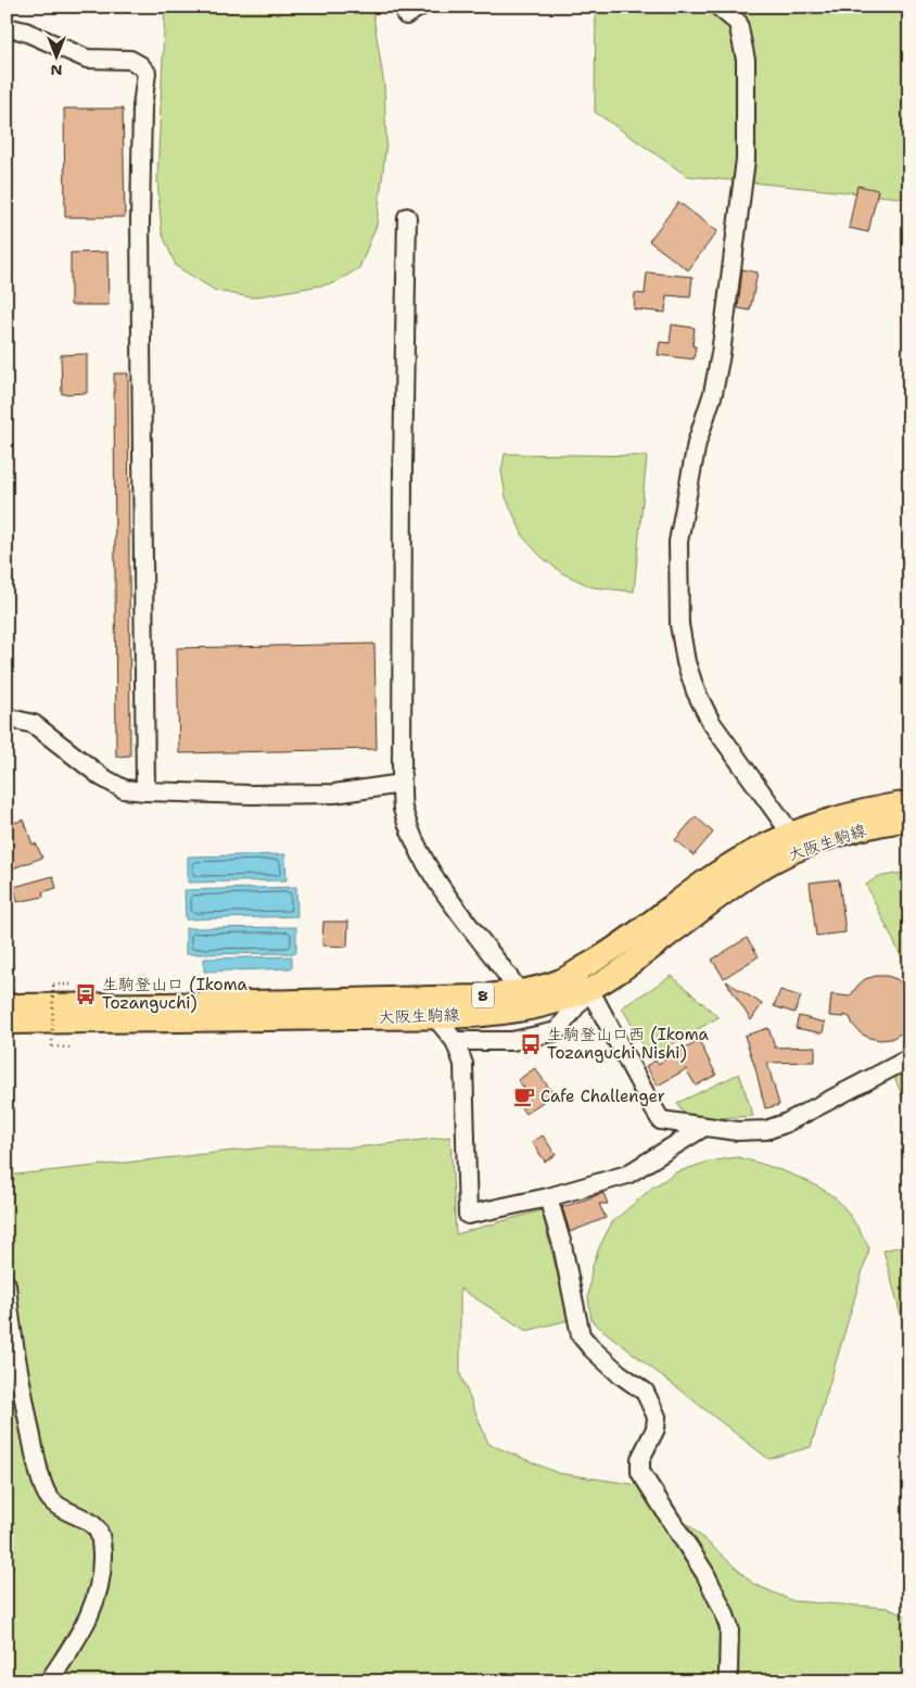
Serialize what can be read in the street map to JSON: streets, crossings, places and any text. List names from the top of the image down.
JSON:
{
  "streets": {
    "main road": ["大阪生駒線", "8"]
  },
  "places": {
    "bus stop": ["生駒登山口 (Ikoma Tozanguchi)", "生駒登山口西 (Ikoma Tozanguchi Nishi)"],
    "cafe": ["Cafe Challenger"]
  },
  "north": "bottom"
}
